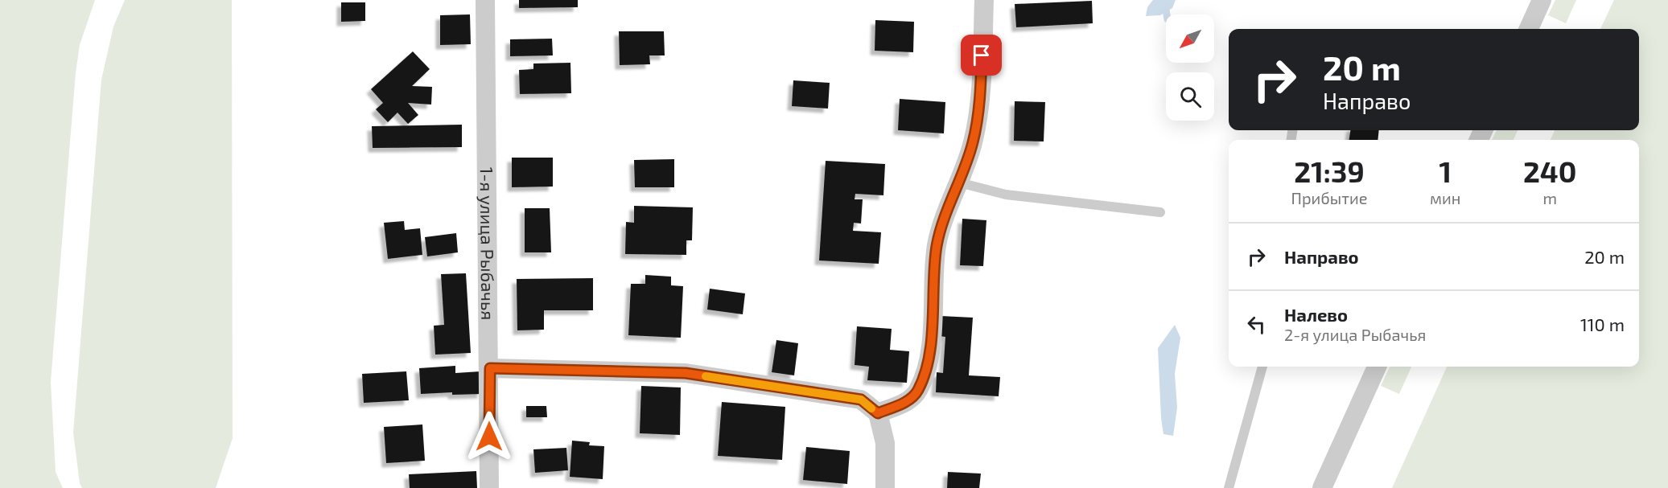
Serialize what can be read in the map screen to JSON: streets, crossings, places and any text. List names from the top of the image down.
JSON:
{
  "streets": {
    "street": ["1-я улица Рыбачья"]
  },
  "north": "bottom left",
  "page": {
    "turn": ["20 m", "Направо"],
    "eta": [
      "21:39",
      "Прибытие",
      "1",
      "мин",
      "240",
      "m"
    ],
    "list": [
      {
        "name": "Направо",
        "value": "20 m"
      },
      {
        "name": "Налево",
        "note": "2-я улица Рыбачья",
        "value": "110 m"
      }
    ]
  }
}
